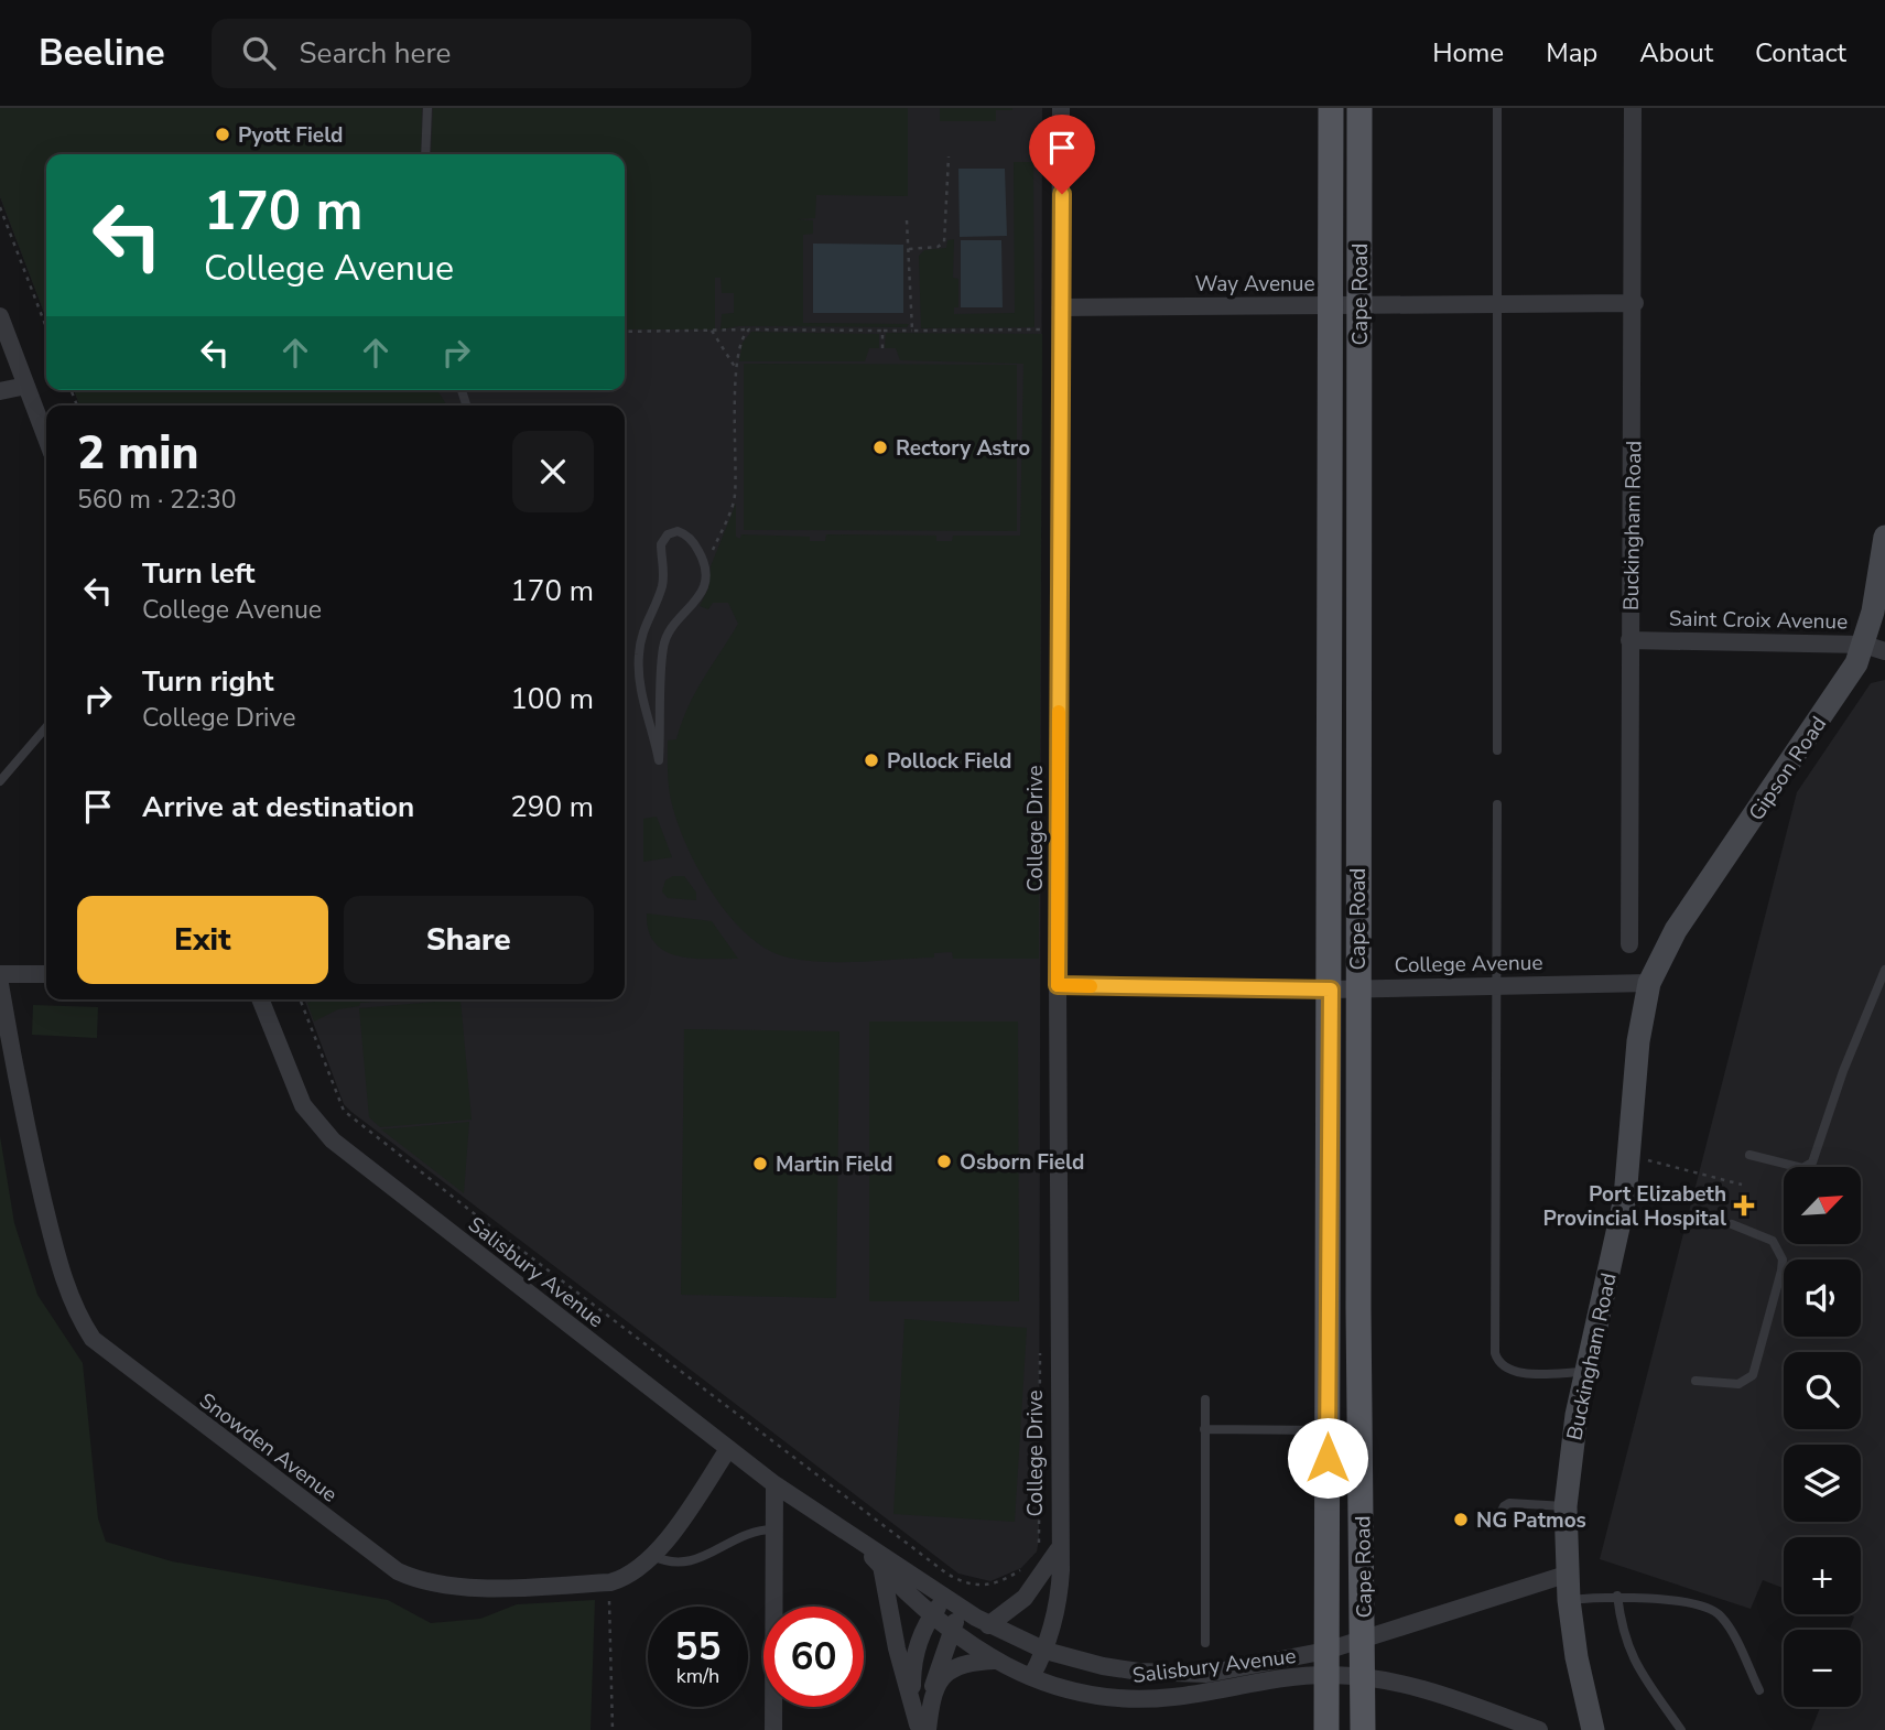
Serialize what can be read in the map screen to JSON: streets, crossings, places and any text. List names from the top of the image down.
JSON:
{
  "streets": {
    "main road": ["Cape Road"],
    "street": [
      "Way Avenue",
      "Buckingham Road",
      "Saint Croix Avenue",
      "Gipson Road",
      "College Drive",
      "College Avenue",
      "Salisbury Avenue",
      "Snowden Avenue"
    ]
  },
  "crossings": [
    ["Way Avenue", "Cape Road"],
    ["Way Avenue", "Buckingham Road"],
    ["Way Avenue", "College Drive"],
    ["Cape Road", "College Avenue"],
    ["Cape Road", "Salisbury Avenue"],
    ["Buckingham Road", "Saint Croix Avenue"],
    ["Buckingham Road", "Gipson Road"],
    ["Buckingham Road", "College Avenue"],
    ["Buckingham Road", "Salisbury Avenue"],
    ["Saint Croix Avenue", "Gipson Road"],
    ["Gipson Road", "College Avenue"],
    ["College Drive", "College Avenue"],
    ["College Drive", "Salisbury Avenue"],
    ["Salisbury Avenue", "Snowden Avenue"]
  ],
  "places": {
    "other": [
      "Pyott Field",
      "Rectory Astro",
      "Pollock Field",
      "Osborn Field",
      "Martin Field",
      "NG Patmos"
    ],
    "health": ["Port Elizabeth Provincial Hospital"]
  },
  "north": "top right",
  "page": {
    "header": "Beeline",
    "search": "Search here",
    "nav": [
      "Home",
      "Map",
      "About",
      "Contact"
    ],
    "turn": ["170 m", "College Avenue"],
    "heading": ["2 min", "560 m · 22:30"],
    "list": [
      {
        "name": "Turn left",
        "note": "College Avenue",
        "value": "170 m"
      },
      {
        "name": "Turn right",
        "note": "College Drive",
        "value": "100 m"
      },
      {
        "name": "Arrive at destination",
        "value": "290 m"
      }
    ],
    "buttons": ["Exit", "Share"],
    "map_buttons": ["+", "−"],
    "speed": "55 km/h",
    "limit": "60"
  }
}
